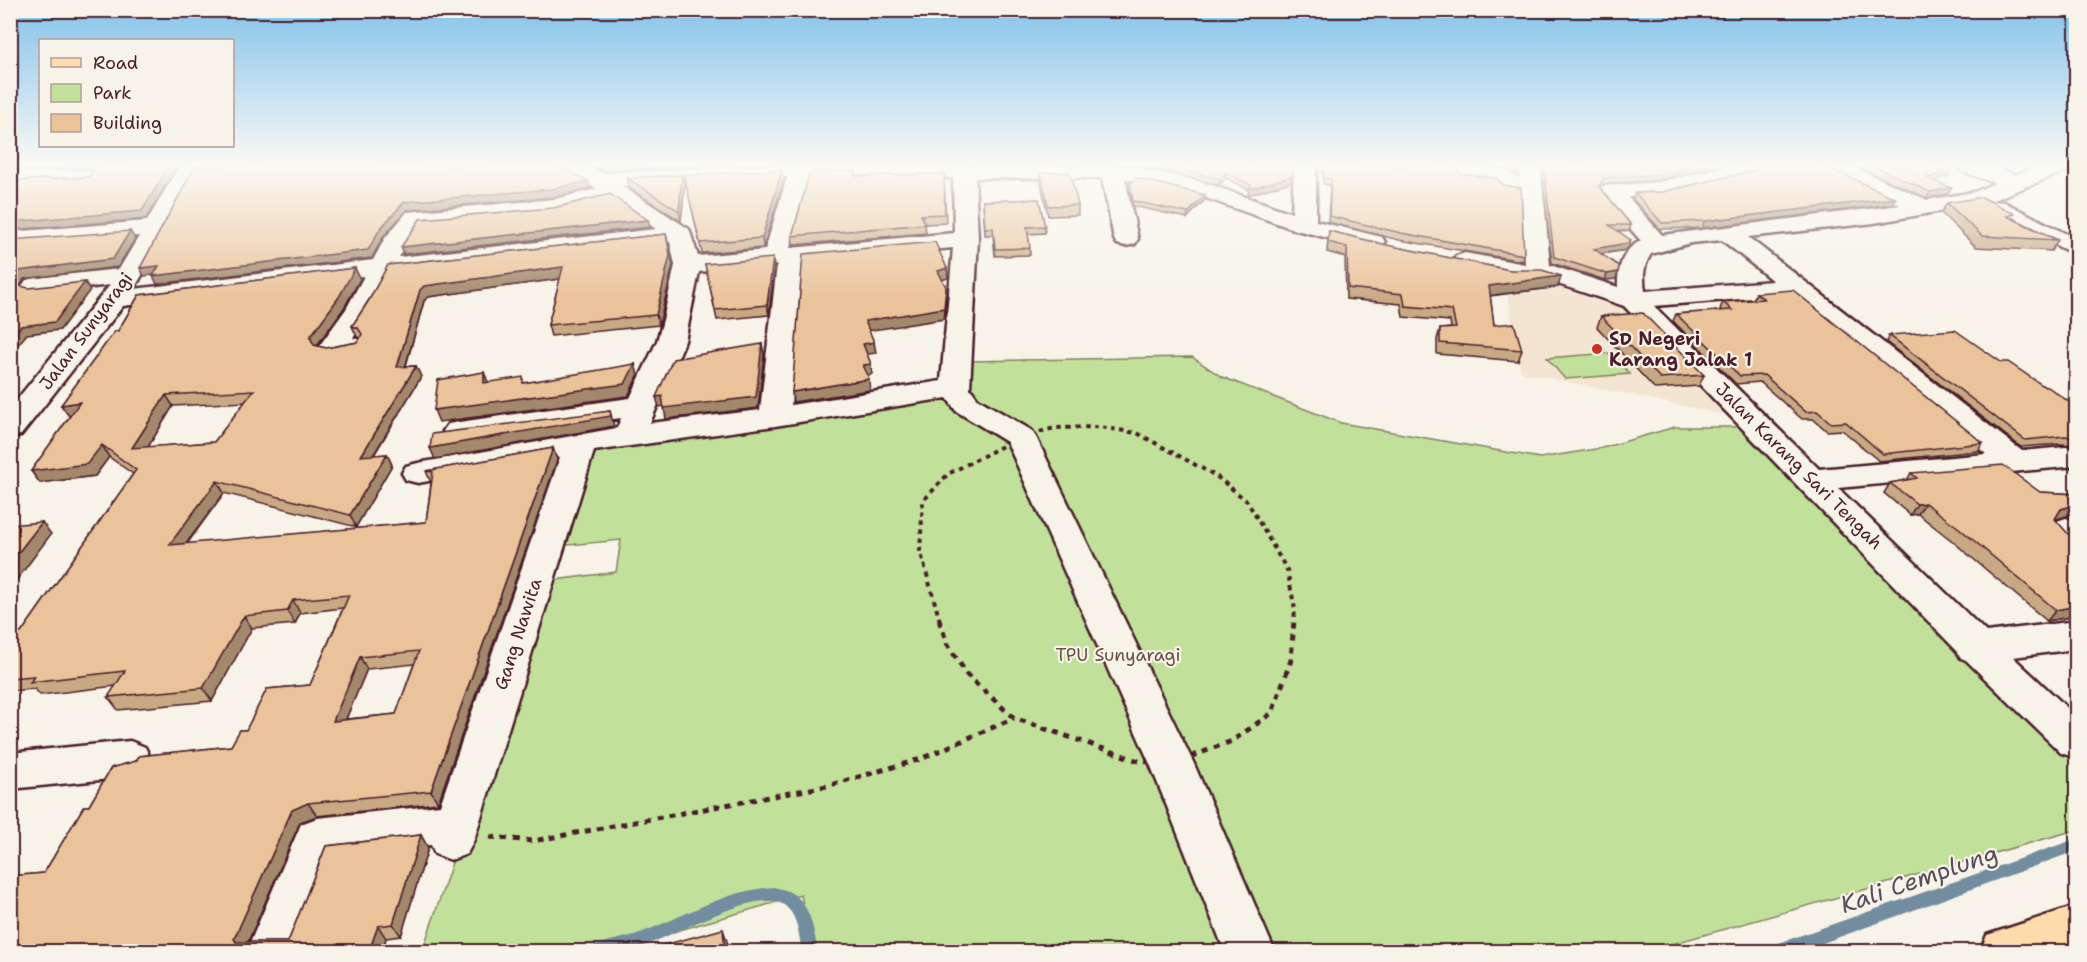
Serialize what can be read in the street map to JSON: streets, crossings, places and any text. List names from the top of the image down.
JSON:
{
  "streets": {
    "street": ["Jalan Sunyaragi", "Jalan Karang Sari Tengah", "Gang Nawita"]
  },
  "water": ["Kali Cemplung"],
  "parks": ["TPU Sunyaragi"],
  "places": ["SD Negeri Karang Jalak 1"],
  "legend": ["Road", "Park", "Building"]
}
